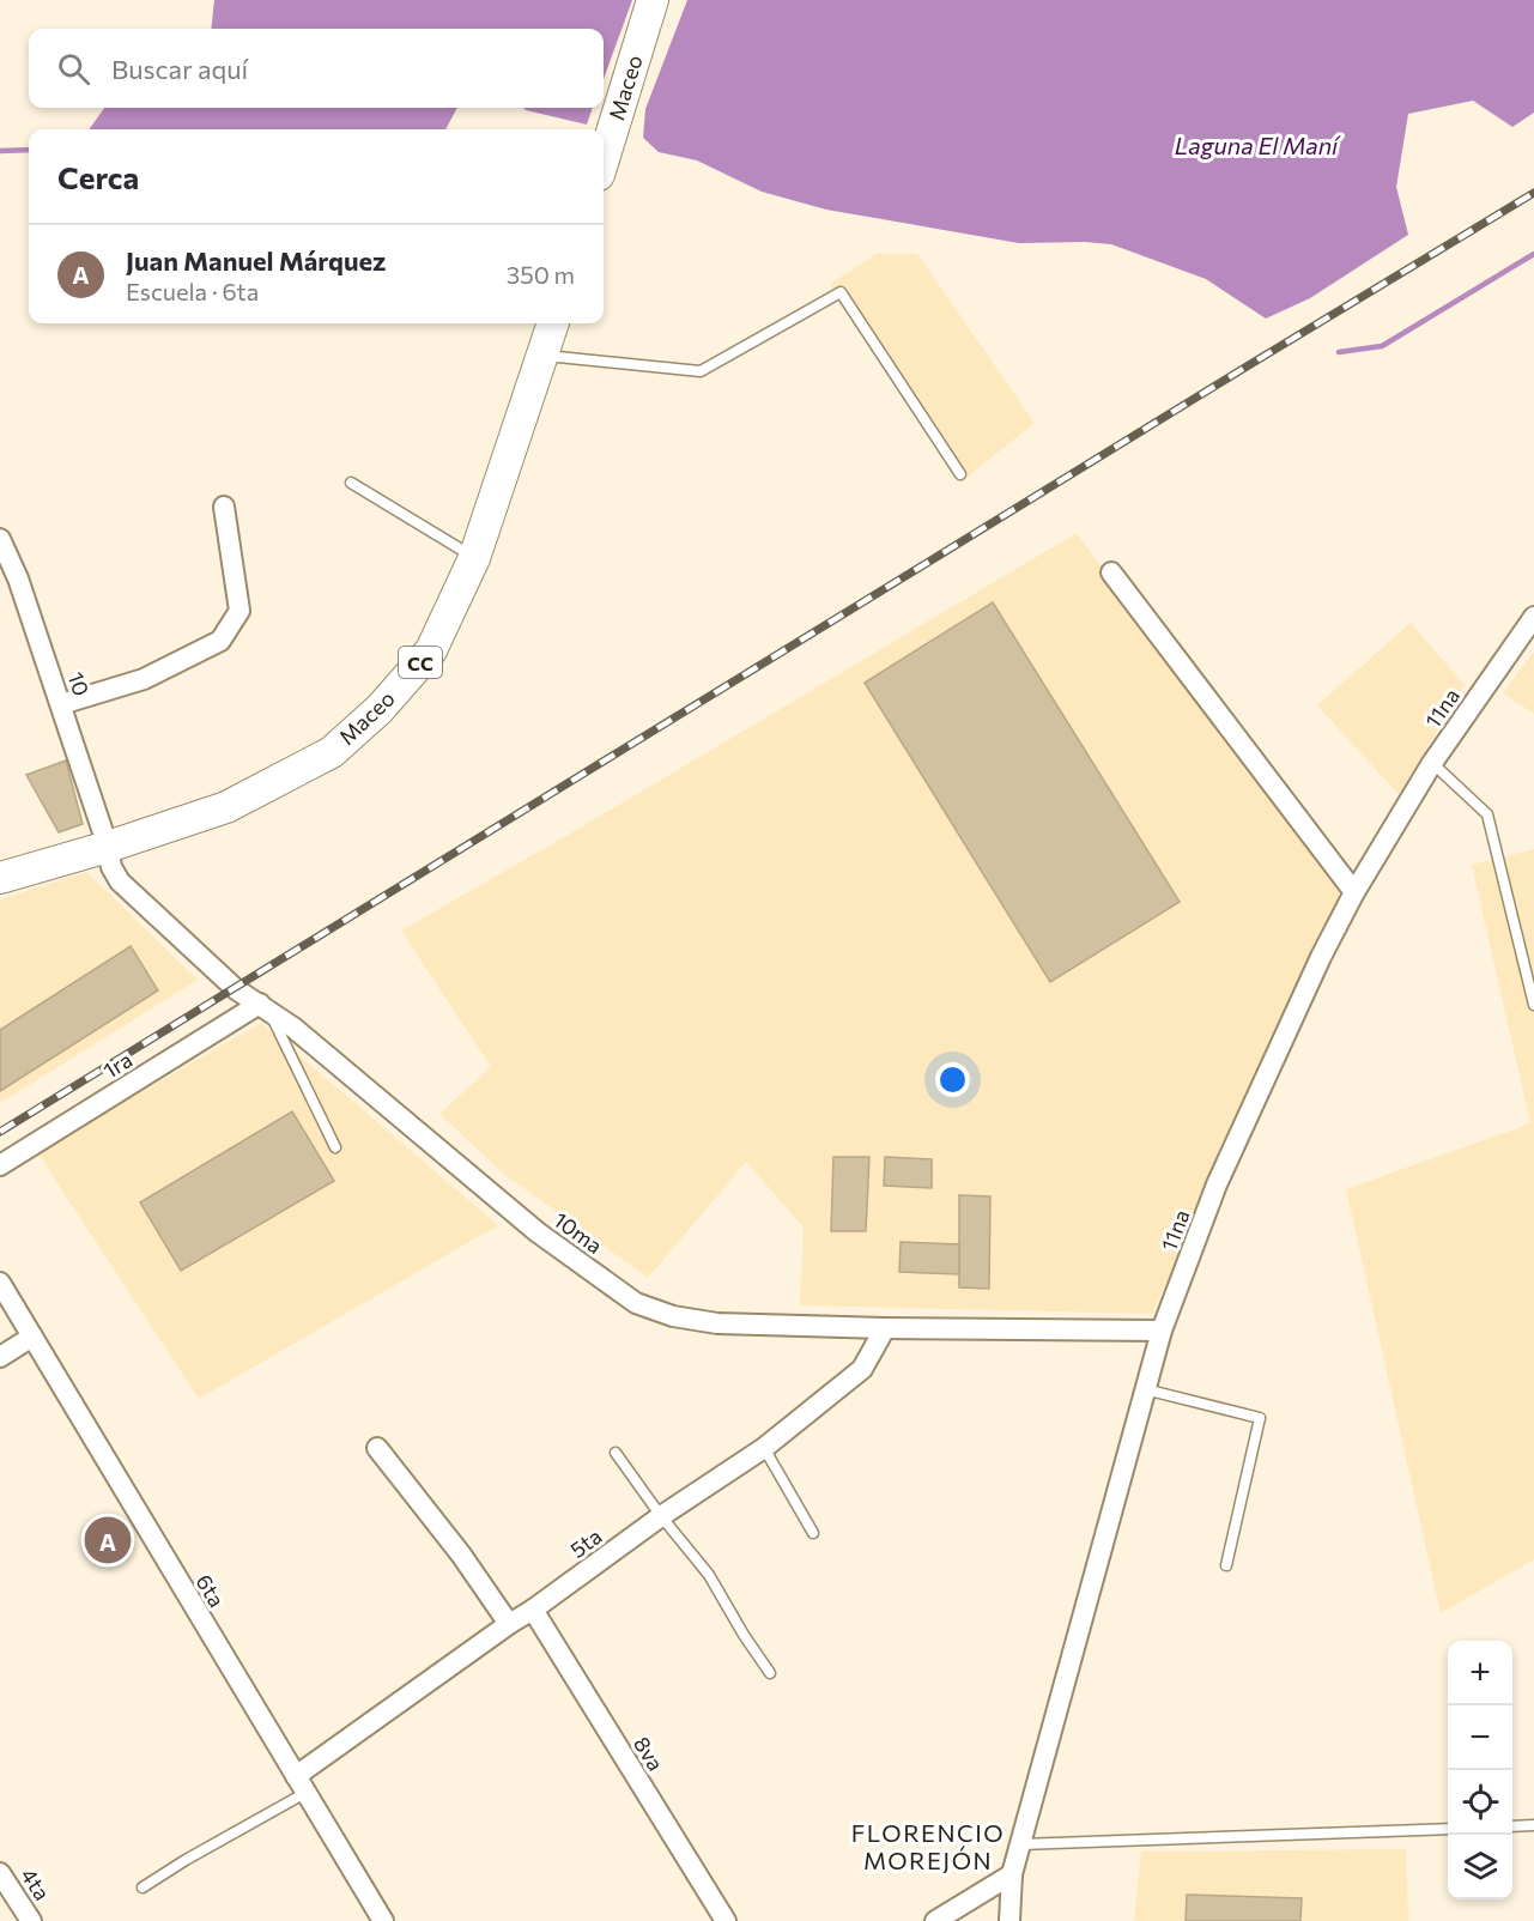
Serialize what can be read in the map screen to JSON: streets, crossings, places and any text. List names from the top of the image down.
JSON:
{
  "streets": {
    "main road": ["Maceo", "CC"],
    "street": [
      "10",
      "11na",
      "1ra",
      "10ma",
      "5ta",
      "6ta",
      "8va",
      "4ta"
    ]
  },
  "crossings": [
    ["Maceo", "10"],
    ["Maceo", "10ma"],
    ["10", "10ma"],
    ["11na", "10ma"],
    ["1ra", "10ma"],
    ["10ma", "5ta"],
    ["5ta", "6ta"],
    ["5ta", "8va"]
  ],
  "districts": ["FLORENCIO MOREJÓN"],
  "water": ["Laguna El Maní"],
  "page": {
    "search": "Buscar aquí",
    "heading": "Cerca",
    "list": [
      {
        "mark": "A",
        "name": "Juan Manuel Márquez",
        "note": "Escuela · 6ta",
        "value": "350 m"
      }
    ],
    "pins": "A",
    "map_buttons": ["+", "−"]
  }
}
